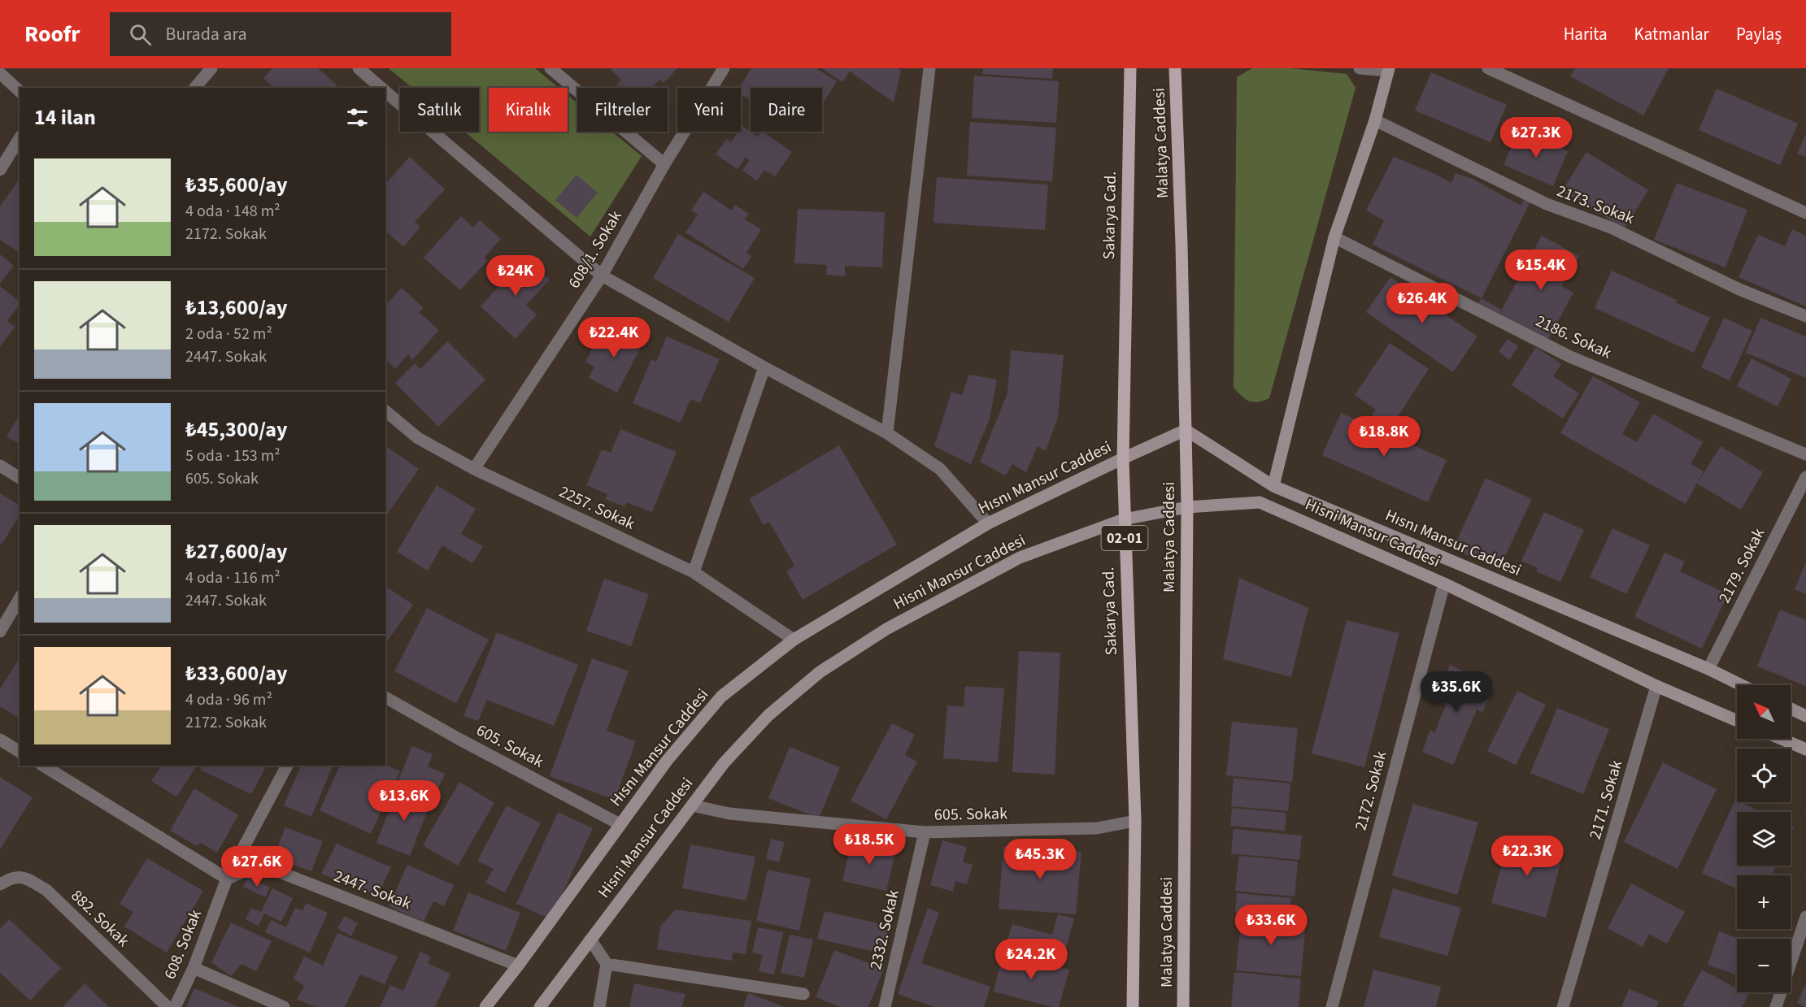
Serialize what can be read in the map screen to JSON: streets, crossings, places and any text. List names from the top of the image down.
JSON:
{
  "streets": {
    "main road": [
      "Malatya Caddesi",
      "Sakarya Cad.",
      "Hısnı Mansur Caddesi",
      "Hisni Mansur Caddesi",
      "02-01"
    ],
    "street": [
      "2173. Sokak",
      "608/1. Sokak",
      "2186. Sokak",
      "2257. Sokak",
      "2179. Sokak",
      "605. Sokak",
      "2172. Sokak",
      "2171. Sokak",
      "2447. Sokak",
      "882. Sokak",
      "2332. Sokak",
      "608. Sokak"
    ]
  },
  "crossings": [
    ["Malatya Caddesi", "Hısnı Mansur Caddesi"],
    ["Malatya Caddesi", "Hisni Mansur Caddesi"],
    ["Sakarya Cad.", "Hısnı Mansur Caddesi"],
    ["Sakarya Cad.", "Hisni Mansur Caddesi"],
    ["Sakarya Cad.", "605. Sokak"],
    ["608/1. Sokak", "2257. Sokak"],
    ["Hısnı Mansur Caddesi", "2257. Sokak"],
    ["Hısnı Mansur Caddesi", "2179. Sokak"],
    ["Hısnı Mansur Caddesi", "605. Sokak"],
    ["Hısnı Mansur Caddesi", "2447. Sokak"],
    ["Hisni Mansur Caddesi", "605. Sokak"],
    ["Hisni Mansur Caddesi", "2172. Sokak"],
    ["Hisni Mansur Caddesi", "2171. Sokak"],
    ["605. Sokak", "2332. Sokak"],
    ["2447. Sokak", "608. Sokak"]
  ],
  "north": "top left",
  "page": {
    "header": "Roofr",
    "search": "Burada ara",
    "nav": ["Harita", "Katmanlar", "Paylaş"],
    "chip": [
      "Satılık",
      "Kiralık",
      "Filtreler",
      "Yeni",
      "Daire"
    ],
    "heading": "14 ilan",
    "price": [
      "₺27.3K",
      "₺15.4K",
      "₺24K",
      "₺26.4K",
      "₺22.4K",
      "₺18.8K",
      "₺35.6K",
      "₺13.6K",
      "₺18.5K",
      "₺22.3K",
      "₺45.3K",
      "₺27.6K",
      "₺33.6K",
      "₺24.2K"
    ],
    "list": [
      {
        "name": "₺35,600/ay",
        "note": "4 oda · 148 m² · 2172. Sokak"
      },
      {
        "name": "₺13,600/ay",
        "note": "2 oda · 52 m² · 2447. Sokak"
      },
      {
        "name": "₺45,300/ay",
        "note": "5 oda · 153 m² · 605. Sokak"
      },
      {
        "name": "₺27,600/ay",
        "note": "4 oda · 116 m² · 2447. Sokak"
      },
      {
        "name": "₺33,600/ay",
        "note": "4 oda · 96 m² · 2172. Sokak"
      }
    ],
    "map_buttons": ["+", "−"]
  }
}
